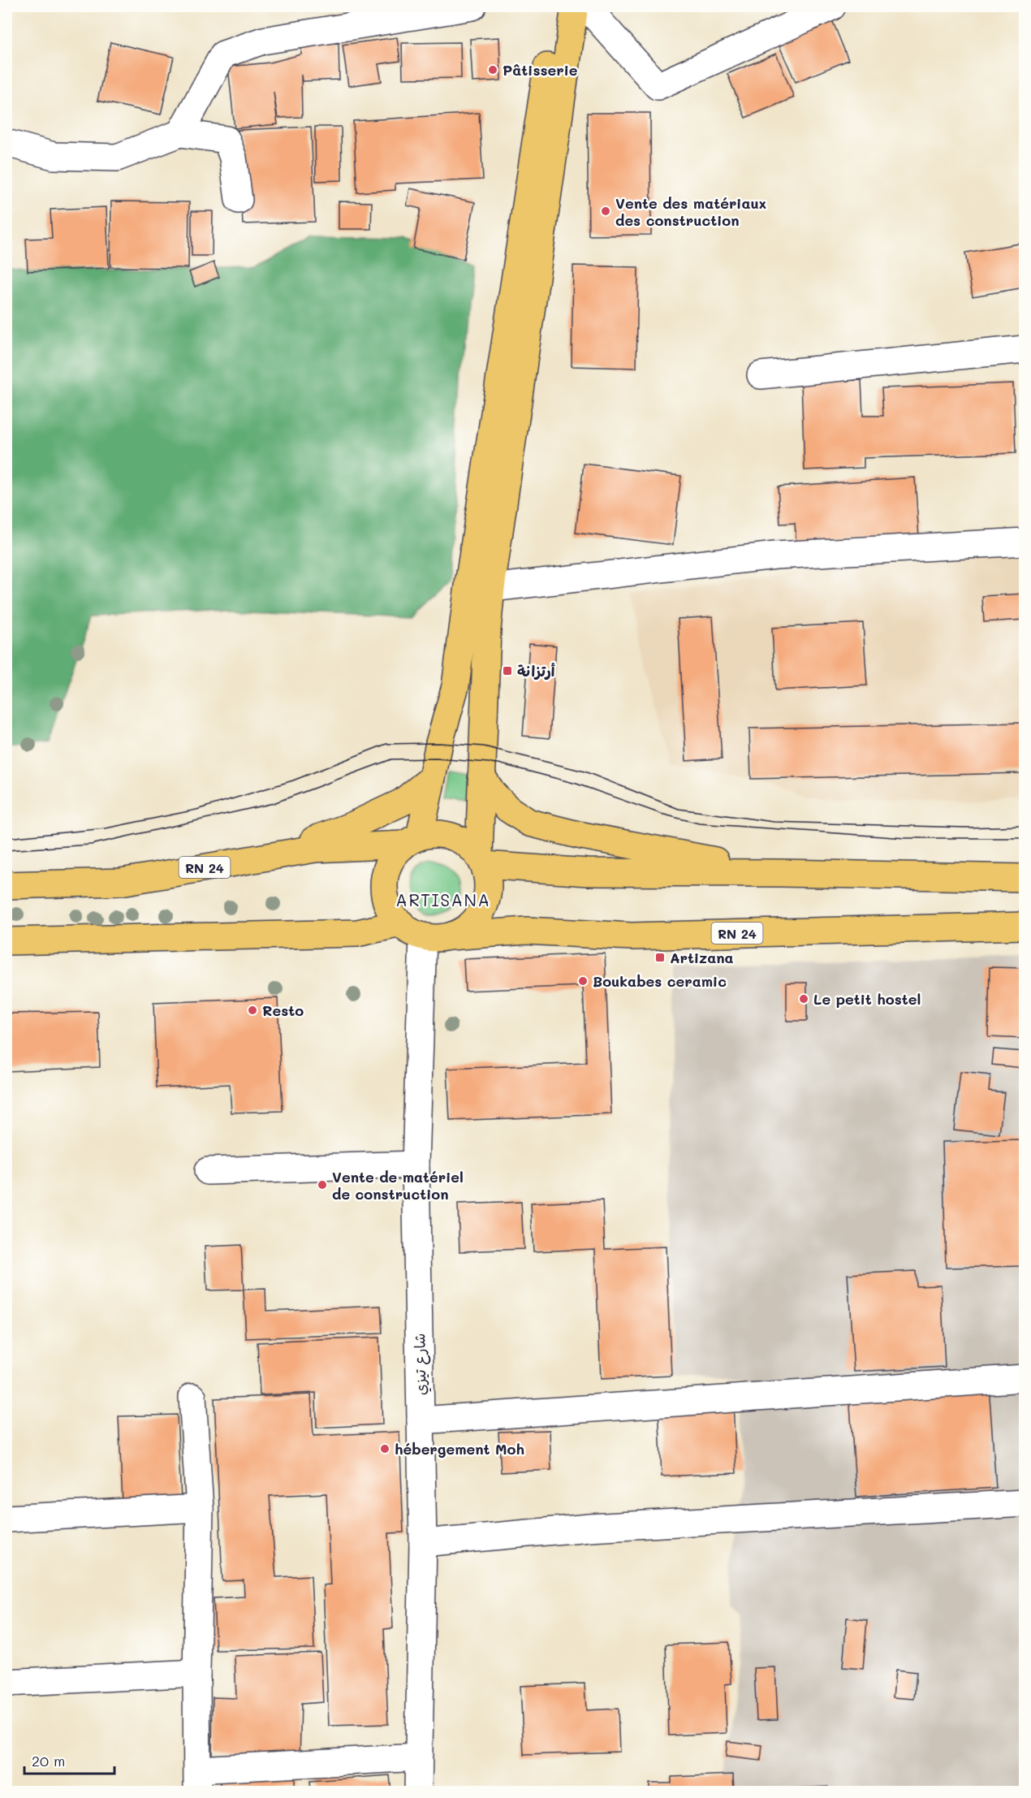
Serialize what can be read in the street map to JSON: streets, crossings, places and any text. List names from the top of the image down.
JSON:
{
  "streets": {
    "main road": ["RN 24"],
    "street": ["شارع تيزي"]
  },
  "crossings": [
    ["RN 24", "شارع تيزي"]
  ],
  "districts": ["ARTISANA"],
  "places": {
    "other": [
      "Pâtisserie",
      "Vente des matériaux des construction",
      "Boukabes ceramic",
      "Le petit hostel",
      "Resto",
      "Vente de matériel de construction",
      "hébergement Moh"
    ],
    "transit": ["أرتزانة", "Artizana"]
  },
  "scale_bar": "20 m"
}
